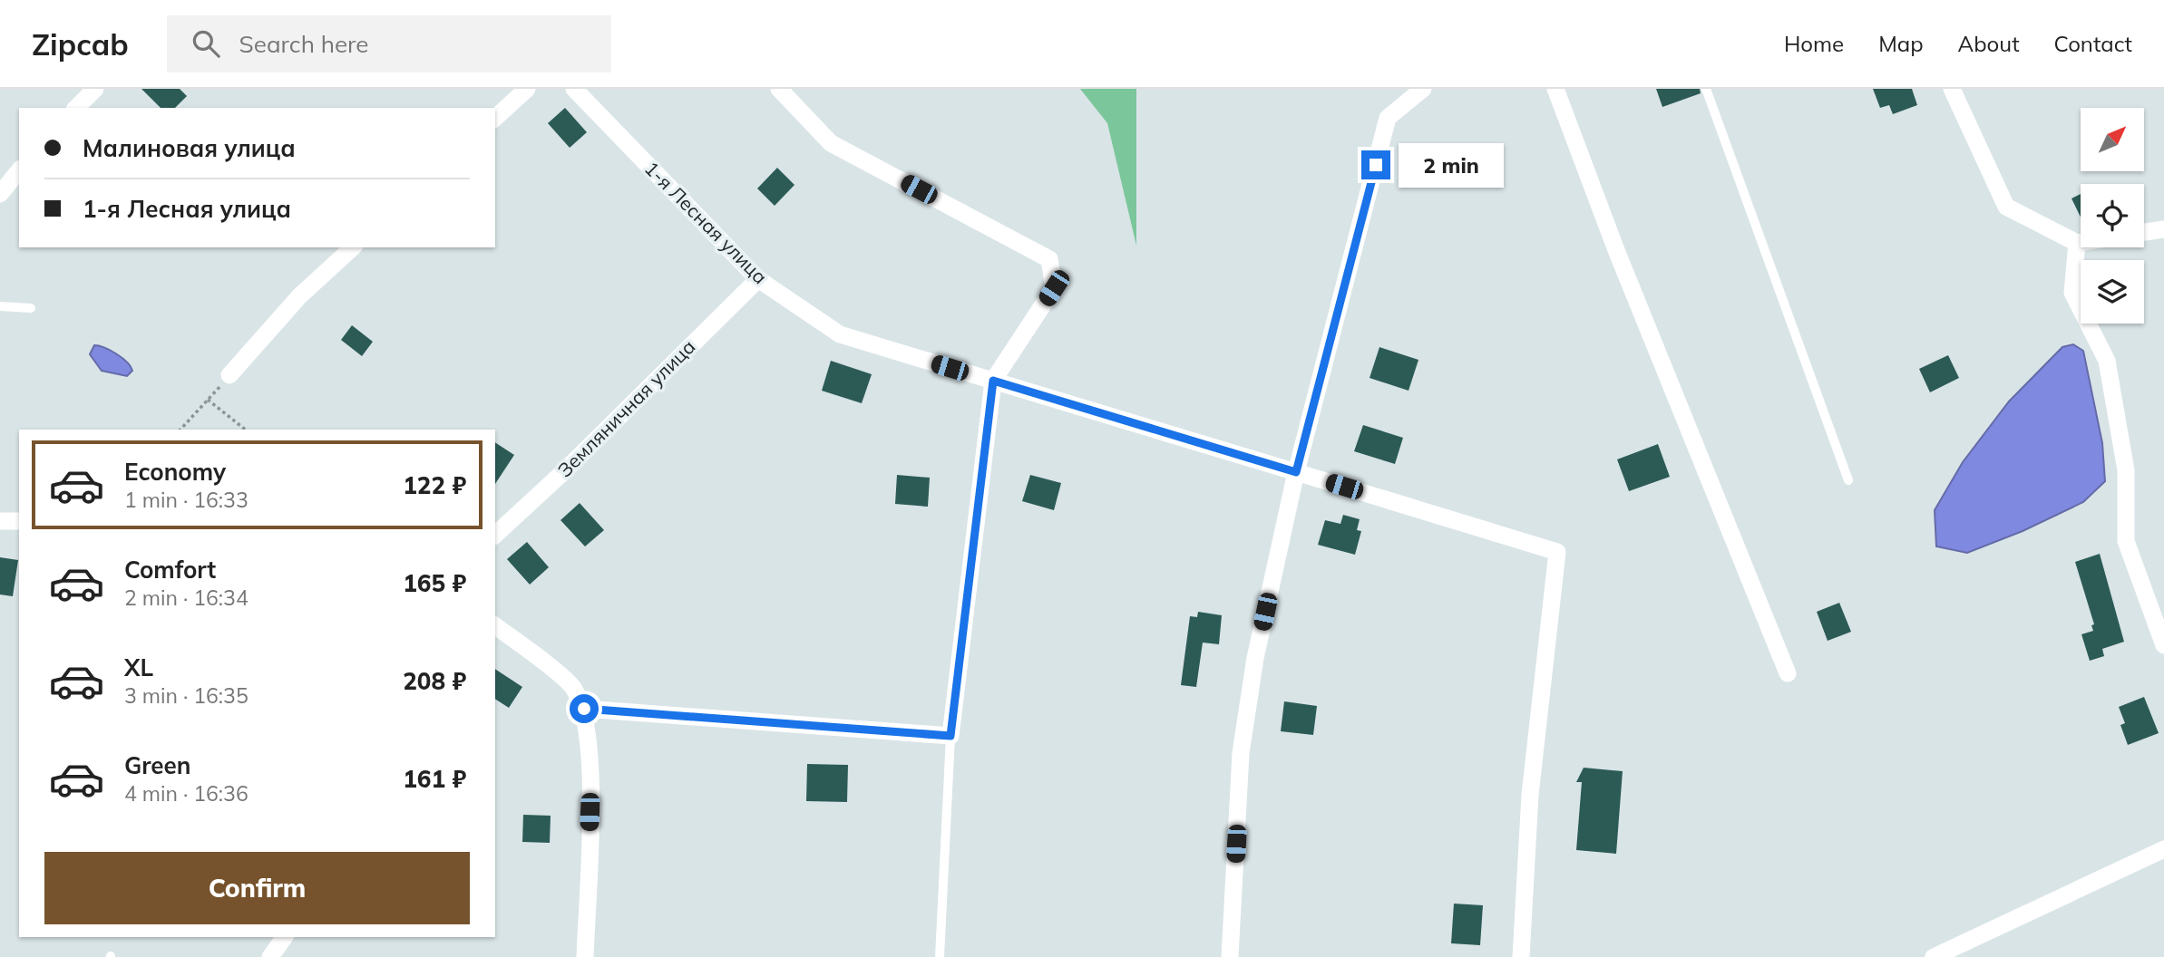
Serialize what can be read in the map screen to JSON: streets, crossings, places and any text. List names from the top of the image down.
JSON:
{
  "streets": {
    "street": ["1-я Лесная улица", "Земляничная улица"]
  },
  "crossings": [
    ["1-я Лесная улица", "Земляничная улица"]
  ],
  "north": "top right",
  "page": {
    "header": "Zipcab",
    "search": "Search here",
    "nav": [
      "Home",
      "Map",
      "About",
      "Contact"
    ],
    "banner": ["Малиновая улица", "1-я Лесная улица"],
    "bubble": "2 min",
    "list": [
      {
        "name": "Economy",
        "note": "1 min · 16:33",
        "value": "122 ₽"
      },
      {
        "name": "Comfort",
        "note": "2 min · 16:34",
        "value": "165 ₽"
      },
      {
        "name": "XL",
        "note": "3 min · 16:35",
        "value": "208 ₽"
      },
      {
        "name": "Green",
        "note": "4 min · 16:36",
        "value": "161 ₽"
      }
    ],
    "buttons": "Confirm"
  }
}
